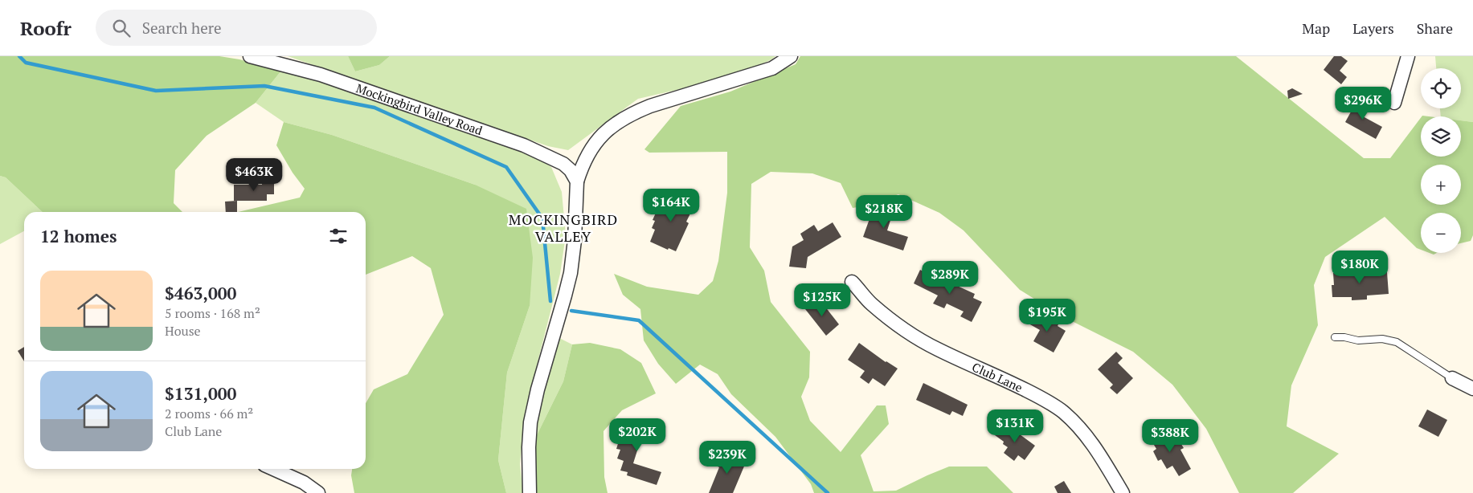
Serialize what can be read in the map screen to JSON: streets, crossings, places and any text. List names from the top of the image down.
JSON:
{
  "streets": {
    "street": ["Mockingbird Valley Road", "Club Lane"]
  },
  "districts": ["MOCKINGBIRD VALLEY"],
  "page": {
    "header": "Roofr",
    "search": "Search here",
    "nav": ["Map", "Layers", "Share"],
    "map_buttons": ["+", "−"],
    "price": [
      "$296K",
      "$463K",
      "$164K",
      "$218K",
      "$180K",
      "$289K",
      "$125K",
      "$195K",
      "$131K",
      "$202K",
      "$388K",
      "$239K"
    ],
    "heading": "12 homes",
    "list": [
      {
        "name": "$463,000",
        "note": "5 rooms · 168 m² · House"
      },
      {
        "name": "$131,000",
        "note": "2 rooms · 66 m² · Club Lane"
      }
    ]
  }
}
